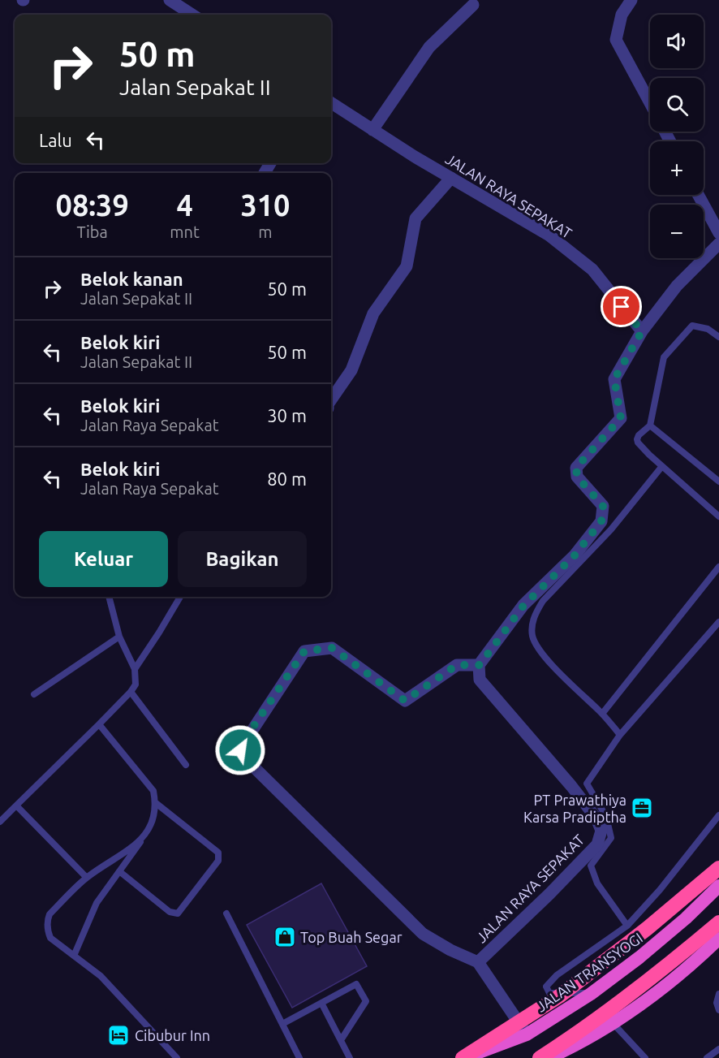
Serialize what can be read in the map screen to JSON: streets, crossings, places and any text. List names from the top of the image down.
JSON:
{
  "streets": {
    "highway": ["JALAN TRANSYOGI"],
    "street": ["JALAN RAYA SEPAKAT"]
  },
  "crossings": [
    ["JALAN RAYA SEPAKAT", "JALAN TRANSYOGI"]
  ],
  "places": {
    "office": ["PT Prawathiya Karsa Pradiptha"],
    "shop": ["Top Buah Segar"],
    "hotel": ["Cibubur Inn"]
  },
  "page": {
    "map_buttons": ["+", "−"],
    "turn": ["50 m", "Jalan Sepakat II"],
    "then": "Lalu",
    "eta": [
      "08:39",
      "Tiba",
      "4",
      "mnt",
      "310",
      "m"
    ],
    "list": [
      {
        "name": "Belok kanan",
        "note": "Jalan Sepakat II",
        "value": "50 m"
      },
      {
        "name": "Belok kiri",
        "note": "Jalan Sepakat II",
        "value": "50 m"
      },
      {
        "name": "Belok kiri",
        "note": "Jalan Raya Sepakat",
        "value": "30 m"
      },
      {
        "name": "Belok kiri",
        "note": "Jalan Raya Sepakat",
        "value": "80 m"
      }
    ],
    "buttons": ["Keluar", "Bagikan"]
  }
}
